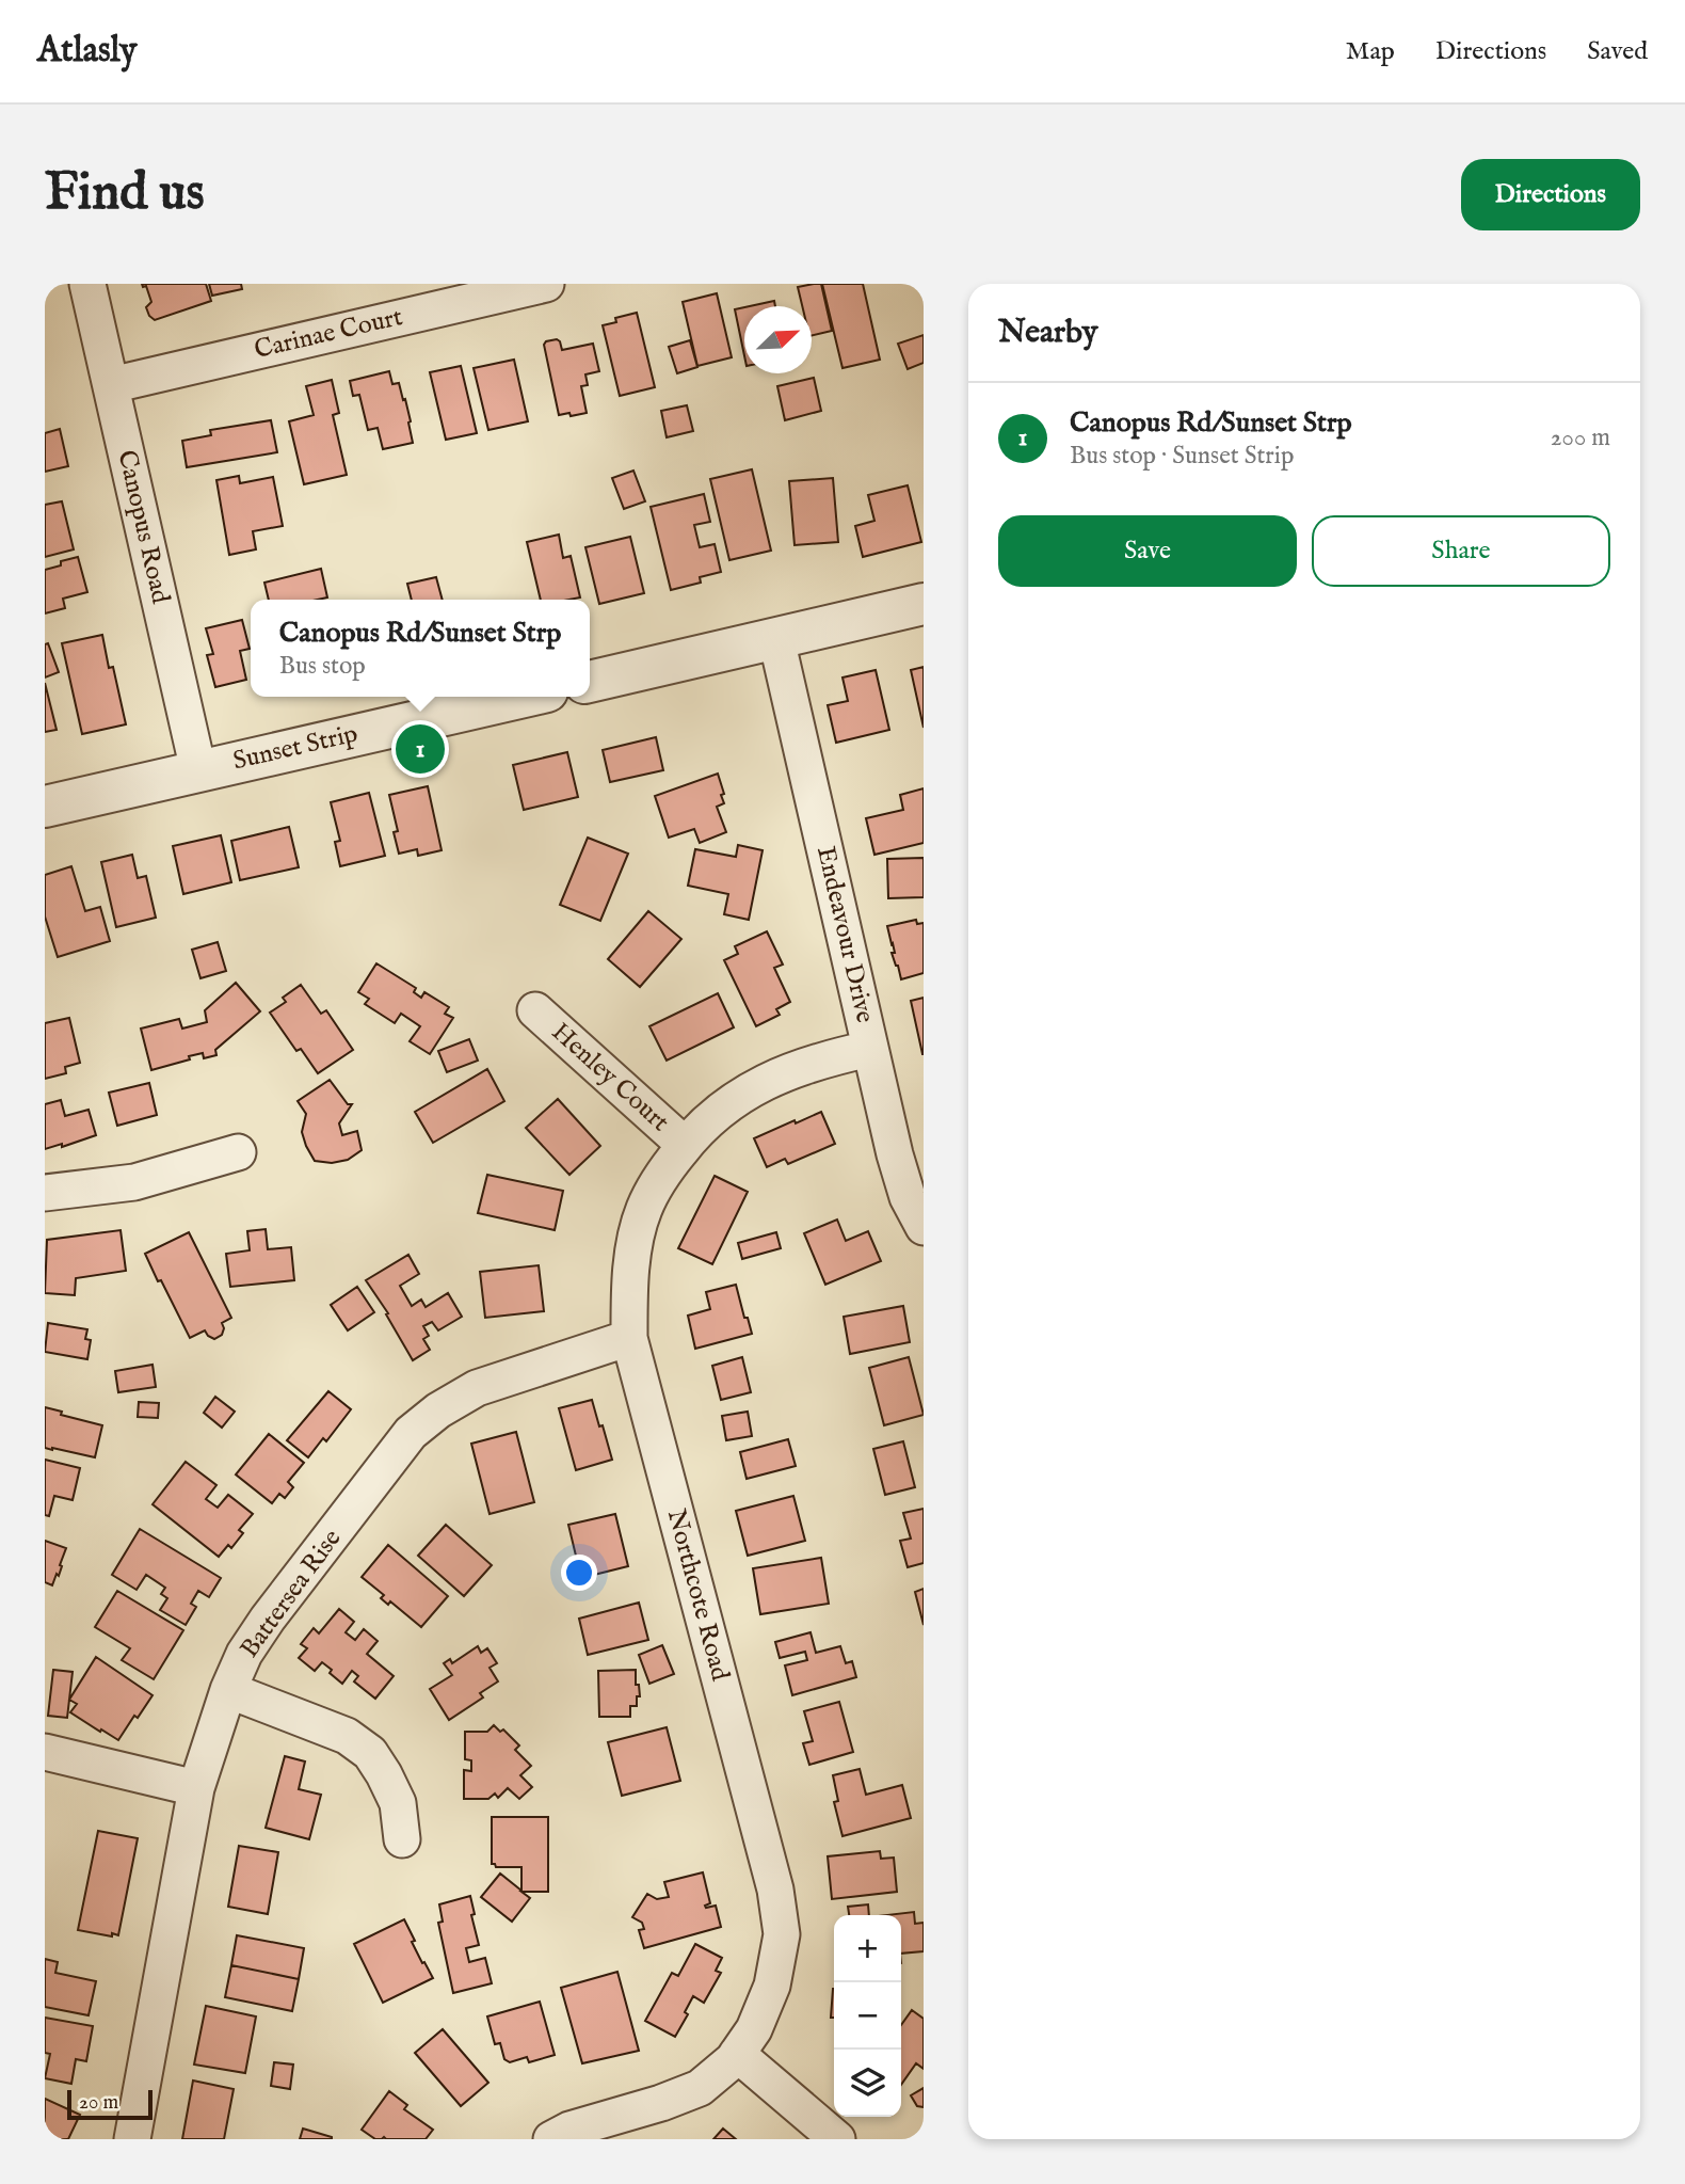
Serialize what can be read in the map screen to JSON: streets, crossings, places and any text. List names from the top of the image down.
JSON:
{
  "streets": {
    "street": [
      "Carinae Court",
      "Canopus Road",
      "Sunset Strip",
      "Endeavour Drive",
      "Henley Court",
      "Battersea Rise",
      "Northcote Road"
    ]
  },
  "crossings": [
    ["Carinae Court", "Canopus Road"],
    ["Canopus Road", "Sunset Strip"],
    ["Endeavour Drive", "Northcote Road"],
    ["Henley Court", "Northcote Road"],
    ["Battersea Rise", "Northcote Road"]
  ],
  "scale_bar": "20 m",
  "north": "top right",
  "page": {
    "header": "Atlasly",
    "nav": ["Map", "Directions", "Saved"],
    "buttons": [
      "Directions",
      ["Save", "Share"]
    ],
    "title": "Find us",
    "heading": "Nearby",
    "list": [
      {
        "mark": "1",
        "name": "Canopus Rd/Sunset Strp",
        "note": "Bus stop · Sunset Strip",
        "value": "200 m"
      }
    ],
    "popup": ["Canopus Rd/Sunset Strp", "Bus stop"],
    "pins": "1",
    "map_buttons": ["+", "−"],
    "scale": "20 m"
  }
}
